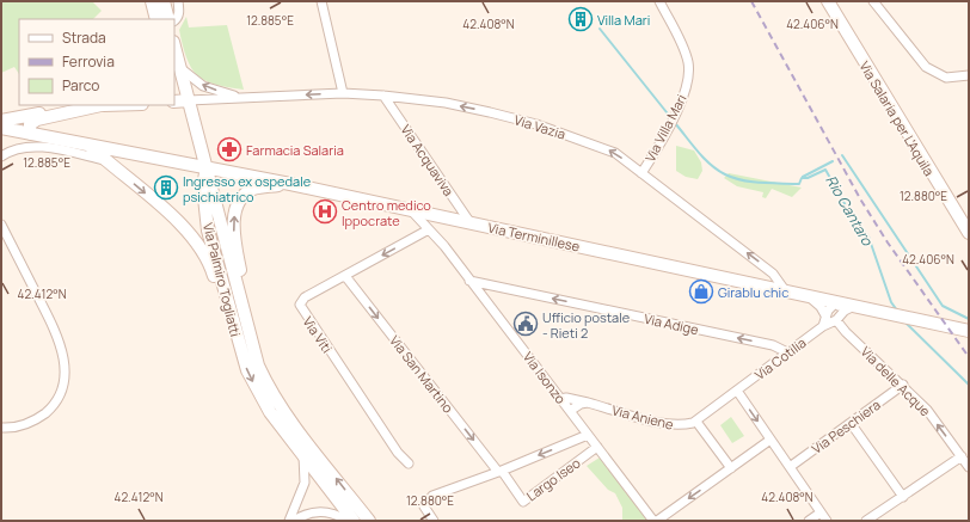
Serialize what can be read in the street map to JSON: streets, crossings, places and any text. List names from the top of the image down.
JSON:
{
  "streets": {
    "street": [
      "Via Salaria per L'Aquila",
      "Via Vazia",
      "Via Villa Mari",
      "Via Acquaviva",
      "Via Terminillese",
      "Via Palmiro Togliatti",
      "Via Adige",
      "Via Viti",
      "Via Cotilia",
      "Via San Martino",
      "Via Isonzo",
      "Via delle Acque",
      "Via Aniene",
      "Via Peschiera",
      "Largo Iseo"
    ]
  },
  "crossings": [
    ["Via Vazia", "Via Villa Mari"],
    ["Via Vazia", "Via Acquaviva"],
    ["Via Vazia", "Via Terminillese"],
    ["Via Acquaviva", "Via Terminillese"],
    ["Via Terminillese", "Via Palmiro Togliatti"],
    ["Via Terminillese", "Via Isonzo"],
    ["Via Terminillese", "Via delle Acque"],
    ["Via Adige", "Via Cotilia"],
    ["Via Adige", "Via Isonzo"],
    ["Via Viti", "Via San Martino"],
    ["Via Viti", "Via Isonzo"],
    ["Via Cotilia", "Via Aniene"],
    ["Via San Martino", "Largo Iseo"],
    ["Via Isonzo", "Via Aniene"],
    ["Via Isonzo", "Largo Iseo"],
    ["Via delle Acque", "Via Peschiera"]
  ],
  "one_way": [
    "Via Vazia",
    "Via Adige",
    "Via San Martino",
    "Largo Iseo"
  ],
  "water": ["Rio Cantaro"],
  "places": {
    "building": ["Villa Mari", "Ingresso ex ospedale psichiatrico"],
    "pharmacy": ["Farmacia Salaria"],
    "hospital": ["Centro medico Ippocrate"],
    "shop": ["Girablu chic"],
    "public building": ["Ufficio postale - Rieti 2"]
  },
  "legend": ["Strada", "Ferrovia", "Parco"],
  "coordinates": [
    "12.885°E",
    "42.408°N",
    "42.406°N",
    "12.880°E",
    "42.412°N"
  ]
}
